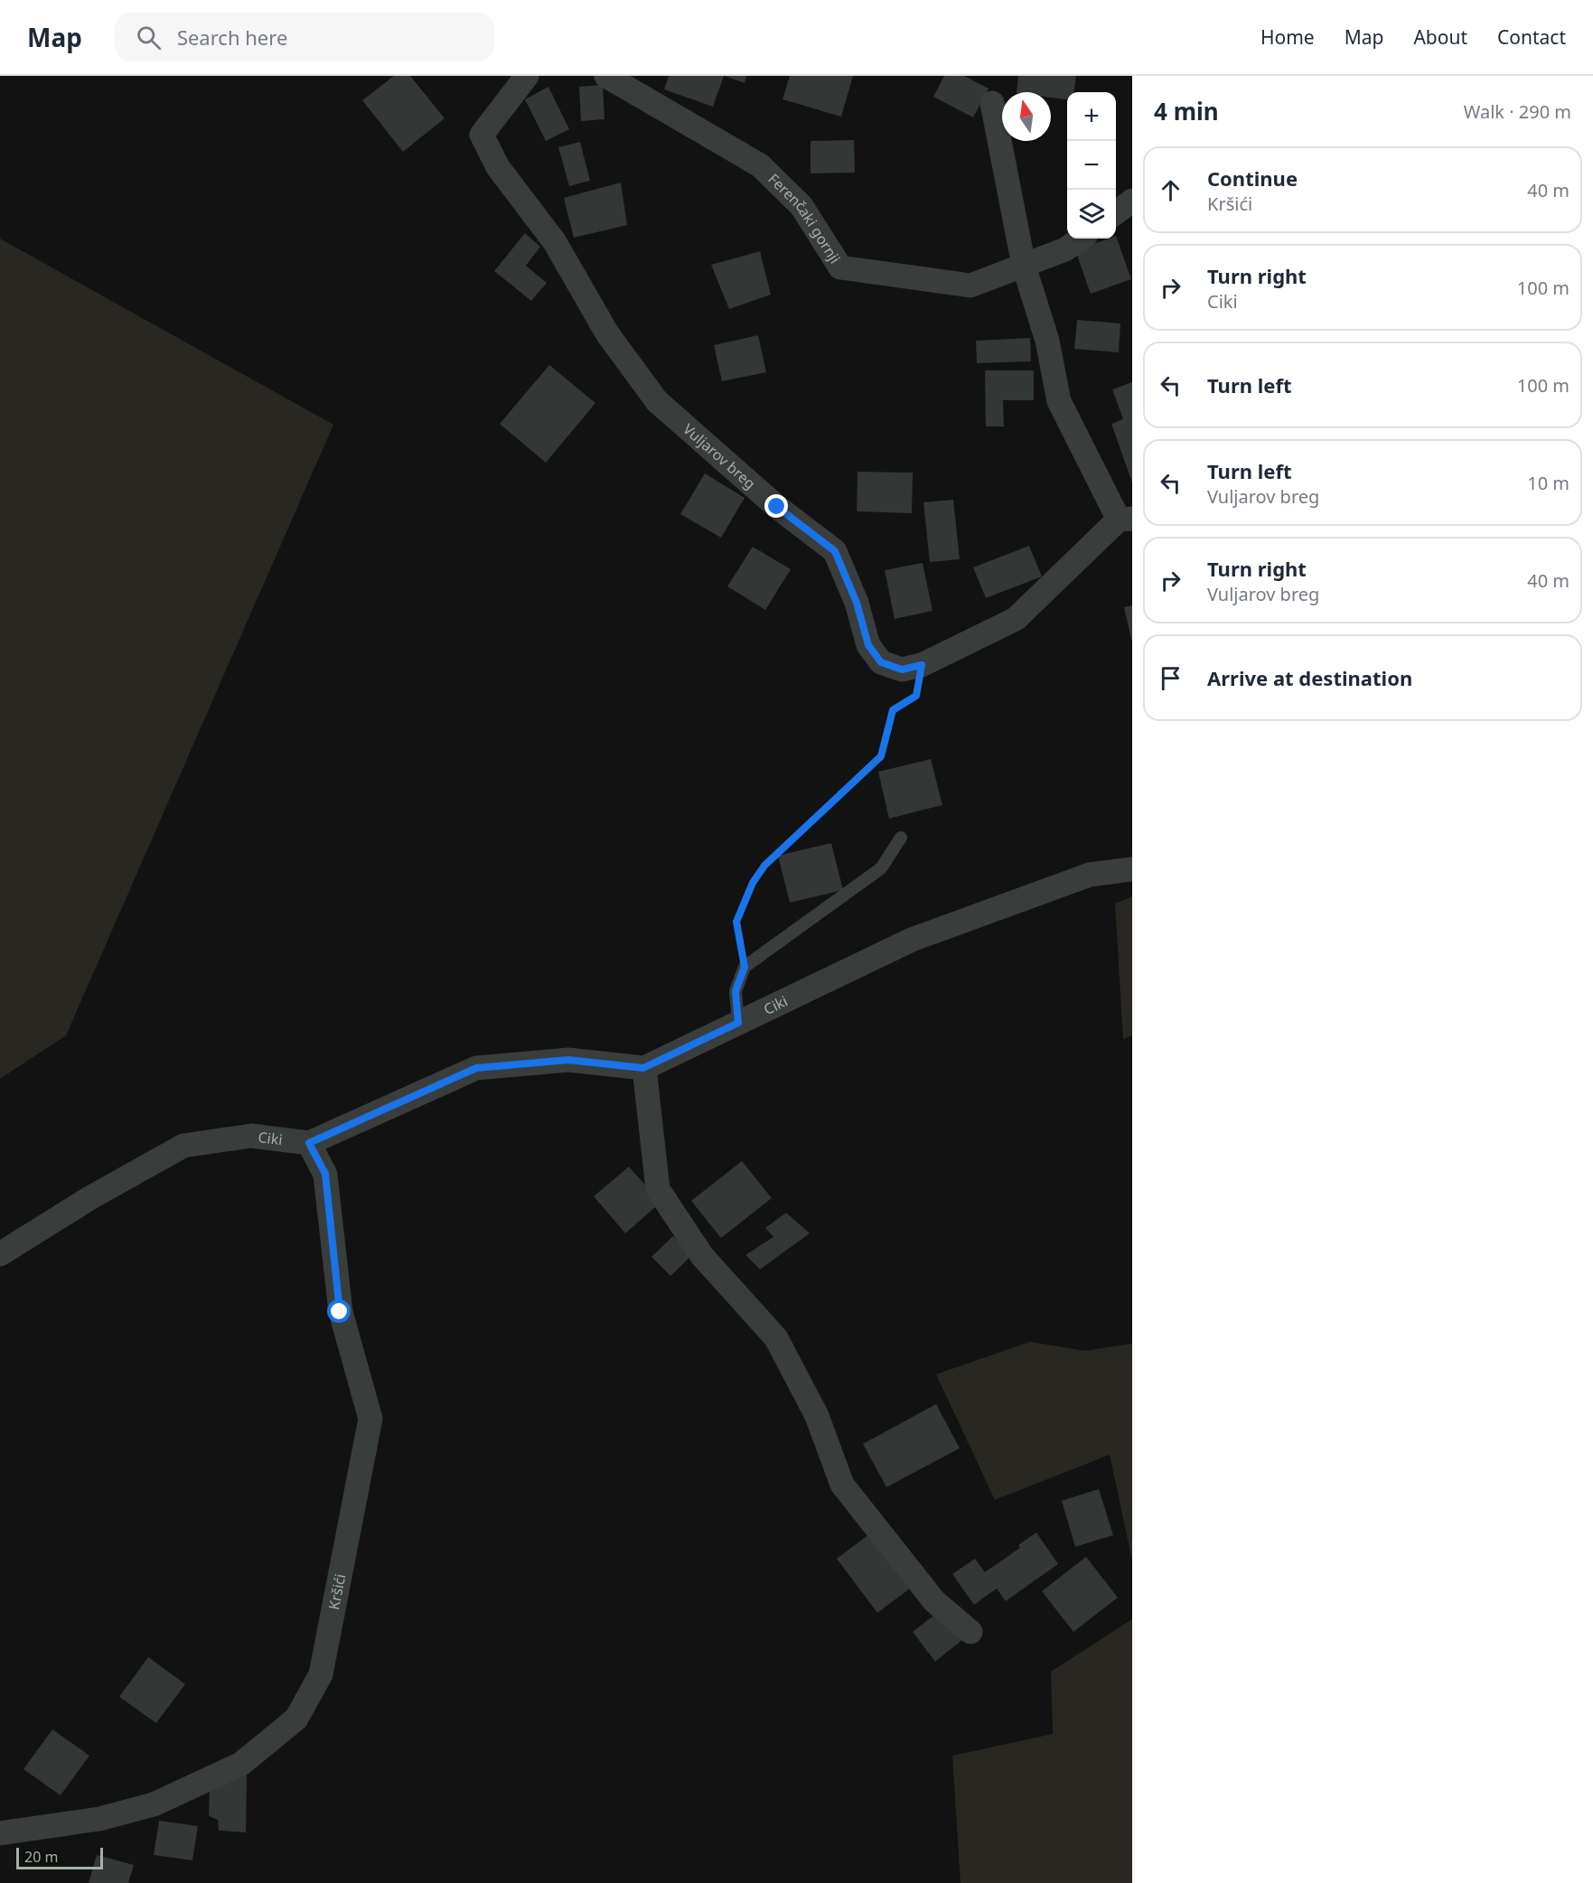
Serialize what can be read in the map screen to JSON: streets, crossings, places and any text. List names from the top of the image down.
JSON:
{
  "streets": {
    "street": [
      "Ferenčaki gornji",
      "Vuljarov breg",
      "Ciki",
      "Kršići"
    ]
  },
  "crossings": [
    ["Ciki", "Kršići"]
  ],
  "scale_bar": "20 m",
  "north": "top",
  "page": {
    "header": "Map",
    "search": "Search here",
    "nav": [
      "Home",
      "Map",
      "About",
      "Contact"
    ],
    "heading": ["4 min", "Walk · 290 m"],
    "map_buttons": ["+", "−"],
    "list": [
      ["Continue", "Kršići", "40 m"],
      ["Turn right", "Ciki", "100 m"],
      ["Turn left", "100 m"],
      ["Turn left", "Vuljarov breg", "10 m"],
      ["Turn right", "Vuljarov breg", "40 m"],
      "Arrive at destination"
    ],
    "scale": "20 m"
  }
}
